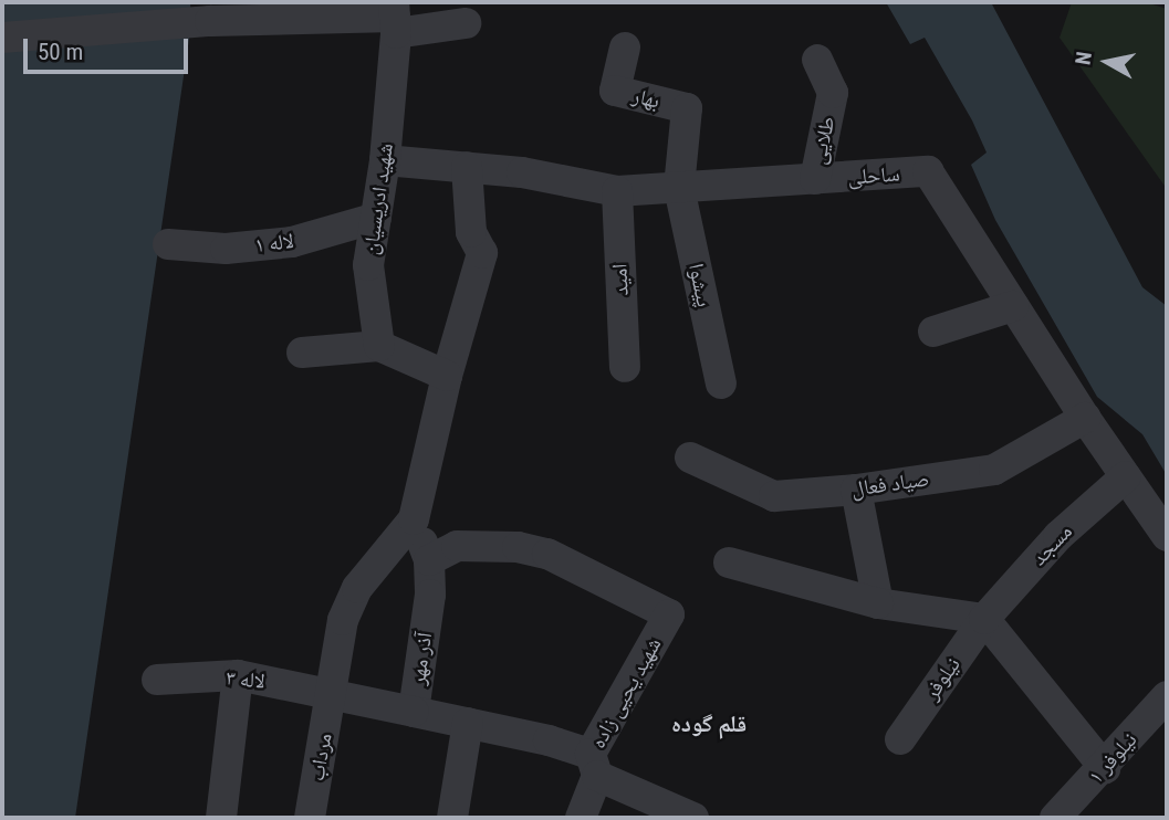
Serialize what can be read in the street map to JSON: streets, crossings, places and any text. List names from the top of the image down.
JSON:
{
  "streets": {
    "street": [
      "بهار",
      "طلایی",
      "ساحلی",
      "شهید ادریسیان",
      "لاله ۱",
      "امید",
      "پیشوا",
      "صیاد فعال",
      "مسجد",
      "آذر مهر",
      "نیلوفر",
      "لاله ۳",
      "شهید یحیی زاده",
      "مرداب",
      "نیلوفر ۱"
    ]
  },
  "crossings": [
    ["بهار", "ساحلی"],
    ["بهار", "پیشوا"],
    ["طلایی", "ساحلی"],
    ["ساحلی", "شهید ادریسیان"],
    ["ساحلی", "امید"],
    ["ساحلی", "پیشوا"],
    ["ساحلی", "صیاد فعال"],
    ["ساحلی", "مسجد"],
    ["شهید ادریسیان", "لاله ۱"],
    ["مسجد", "نیلوفر"],
    ["آذر مهر", "لاله ۳"],
    ["آذر مهر", "شهید یحیی زاده"],
    ["آذر مهر", "مرداب"],
    ["لاله ۳", "مرداب"]
  ],
  "districts": ["قلم گوده"],
  "scale_bar": "50 m",
  "north": "left"
}
